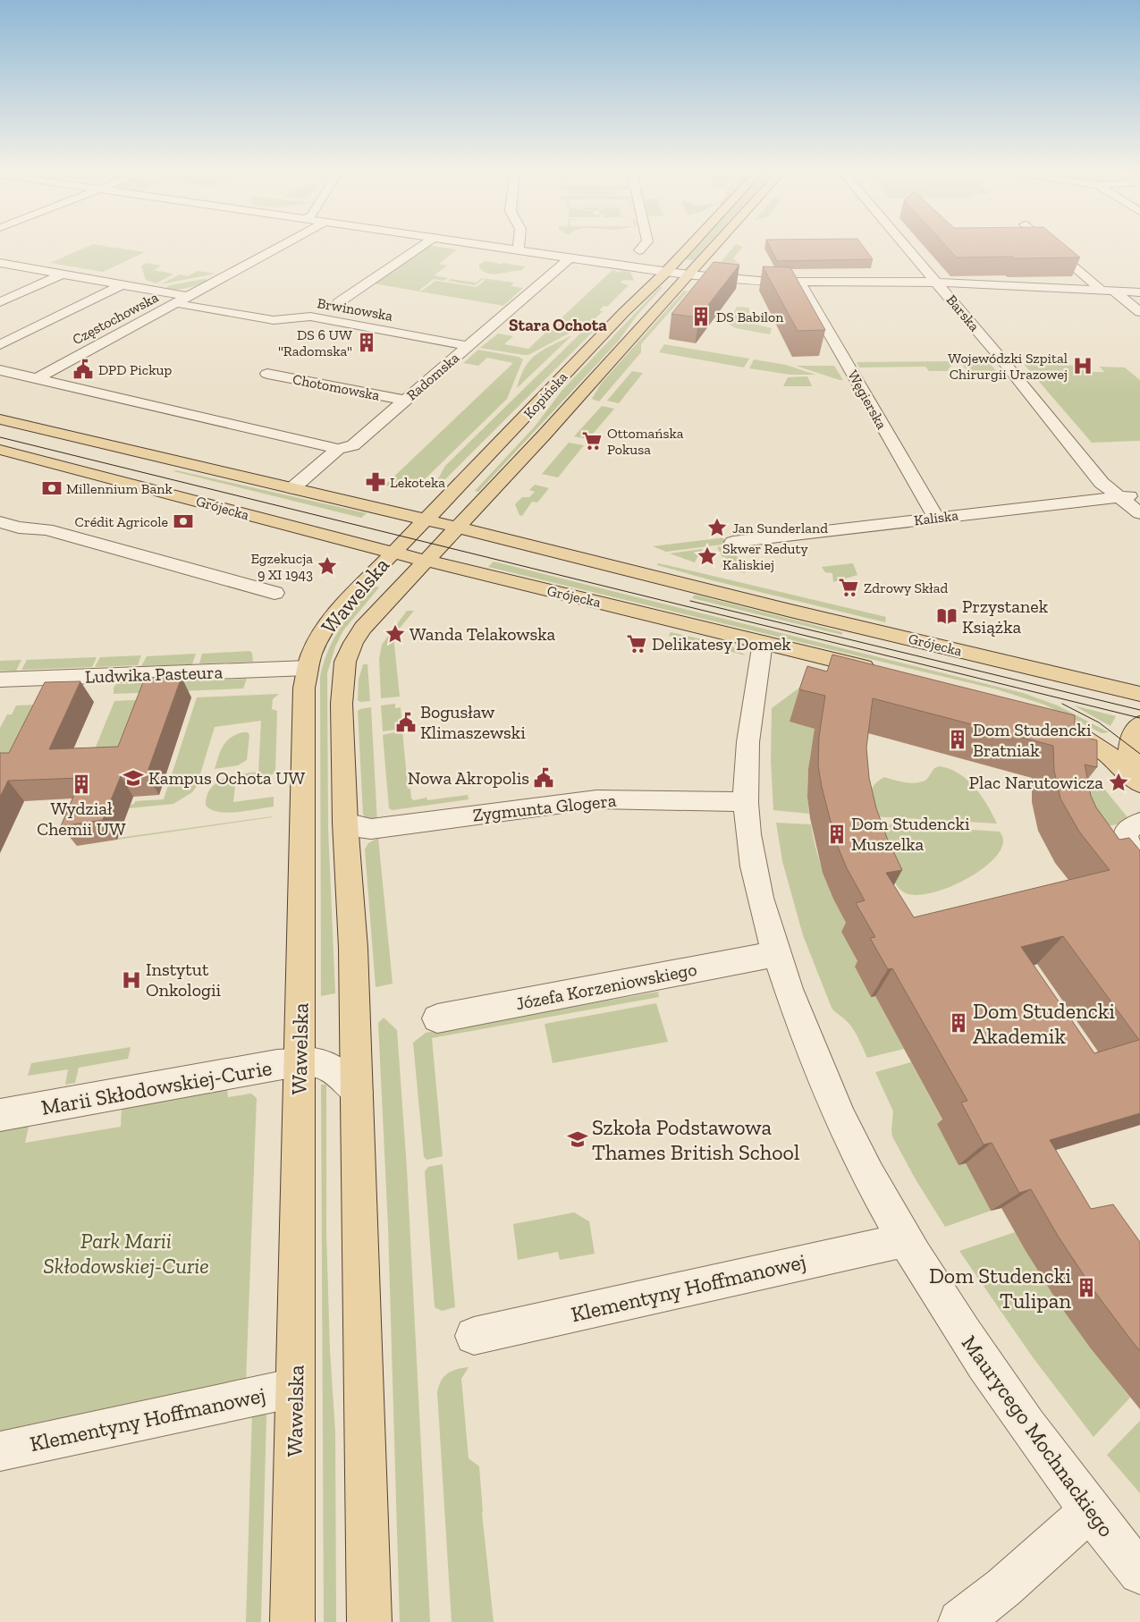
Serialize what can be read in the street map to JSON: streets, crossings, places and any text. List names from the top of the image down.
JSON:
{
  "streets": {
    "main road": ["Kopińska", "Grójecka", "Wawelska"],
    "street": [
      "Brwinowska",
      "Barska",
      "Częstochowska",
      "Radomska",
      "Chotomowska",
      "Węgierska",
      "Kaliska",
      "Ludwika Pasteura",
      "Zygmunta Glogera",
      "Józefa Korzeniowskiego",
      "Marii Skłodowskiej-Curie",
      "Klementyny Hoffmanowej",
      "Maurycego Mochnackiego"
    ]
  },
  "crossings": [
    ["Brwinowska", "Częstochowska"],
    ["Brwinowska", "Radomska"],
    ["Barska", "Kaliska"],
    ["Radomska", "Chotomowska"],
    ["Radomska", "Grójecka"],
    ["Kopińska", "Grójecka"],
    ["Kopińska", "Wawelska"],
    ["Węgierska", "Kaliska"],
    ["Grójecka", "Wawelska"],
    ["Grójecka", "Maurycego Mochnackiego"],
    ["Wawelska", "Ludwika Pasteura"],
    ["Wawelska", "Zygmunta Glogera"],
    ["Wawelska", "Marii Skłodowskiej-Curie"],
    ["Wawelska", "Klementyny Hoffmanowej"],
    ["Zygmunta Glogera", "Maurycego Mochnackiego"],
    ["Józefa Korzeniowskiego", "Maurycego Mochnackiego"],
    ["Klementyny Hoffmanowej", "Maurycego Mochnackiego"]
  ],
  "districts": ["Stara Ochota"],
  "parks": ["Park Marii Skłodowskiej-Curie"],
  "places": {
    "building": [
      "DS Babilon",
      "DS 6 UW \"Radomska\"",
      "Dom Studencki Bratniak",
      "Wydział Chemii UW",
      "Dom Studencki Muszelka",
      "Dom Studencki Akademik",
      "Dom Studencki Tulipan"
    ],
    "hospital": ["Wojewódzki Szpital Chirurgii Urazowej", "Instytut Onkologii"],
    "public building": ["DPD Pickup", "Bogusław Klimaszewski", "Nowa Akropolis"],
    "supermarket": ["Ottomańska Pokusa", "Zdrowy Skład", "Delikatesy Domek"],
    "pharmacy": ["Lekoteka"],
    "bank": ["Millennium Bank", "Crédit Agricole"],
    "place": [
      "Jan Sunderland",
      "Skwer Reduty Kaliskiej",
      "Egzekucja 9 XI 1943",
      "Wanda Telakowska",
      "Plac Narutowicza"
    ],
    "library": ["Przystanek Książka"],
    "school or university": ["Kampus Ochota UW", "Szkoła Podstawowa Thames British School"]
  }
}
